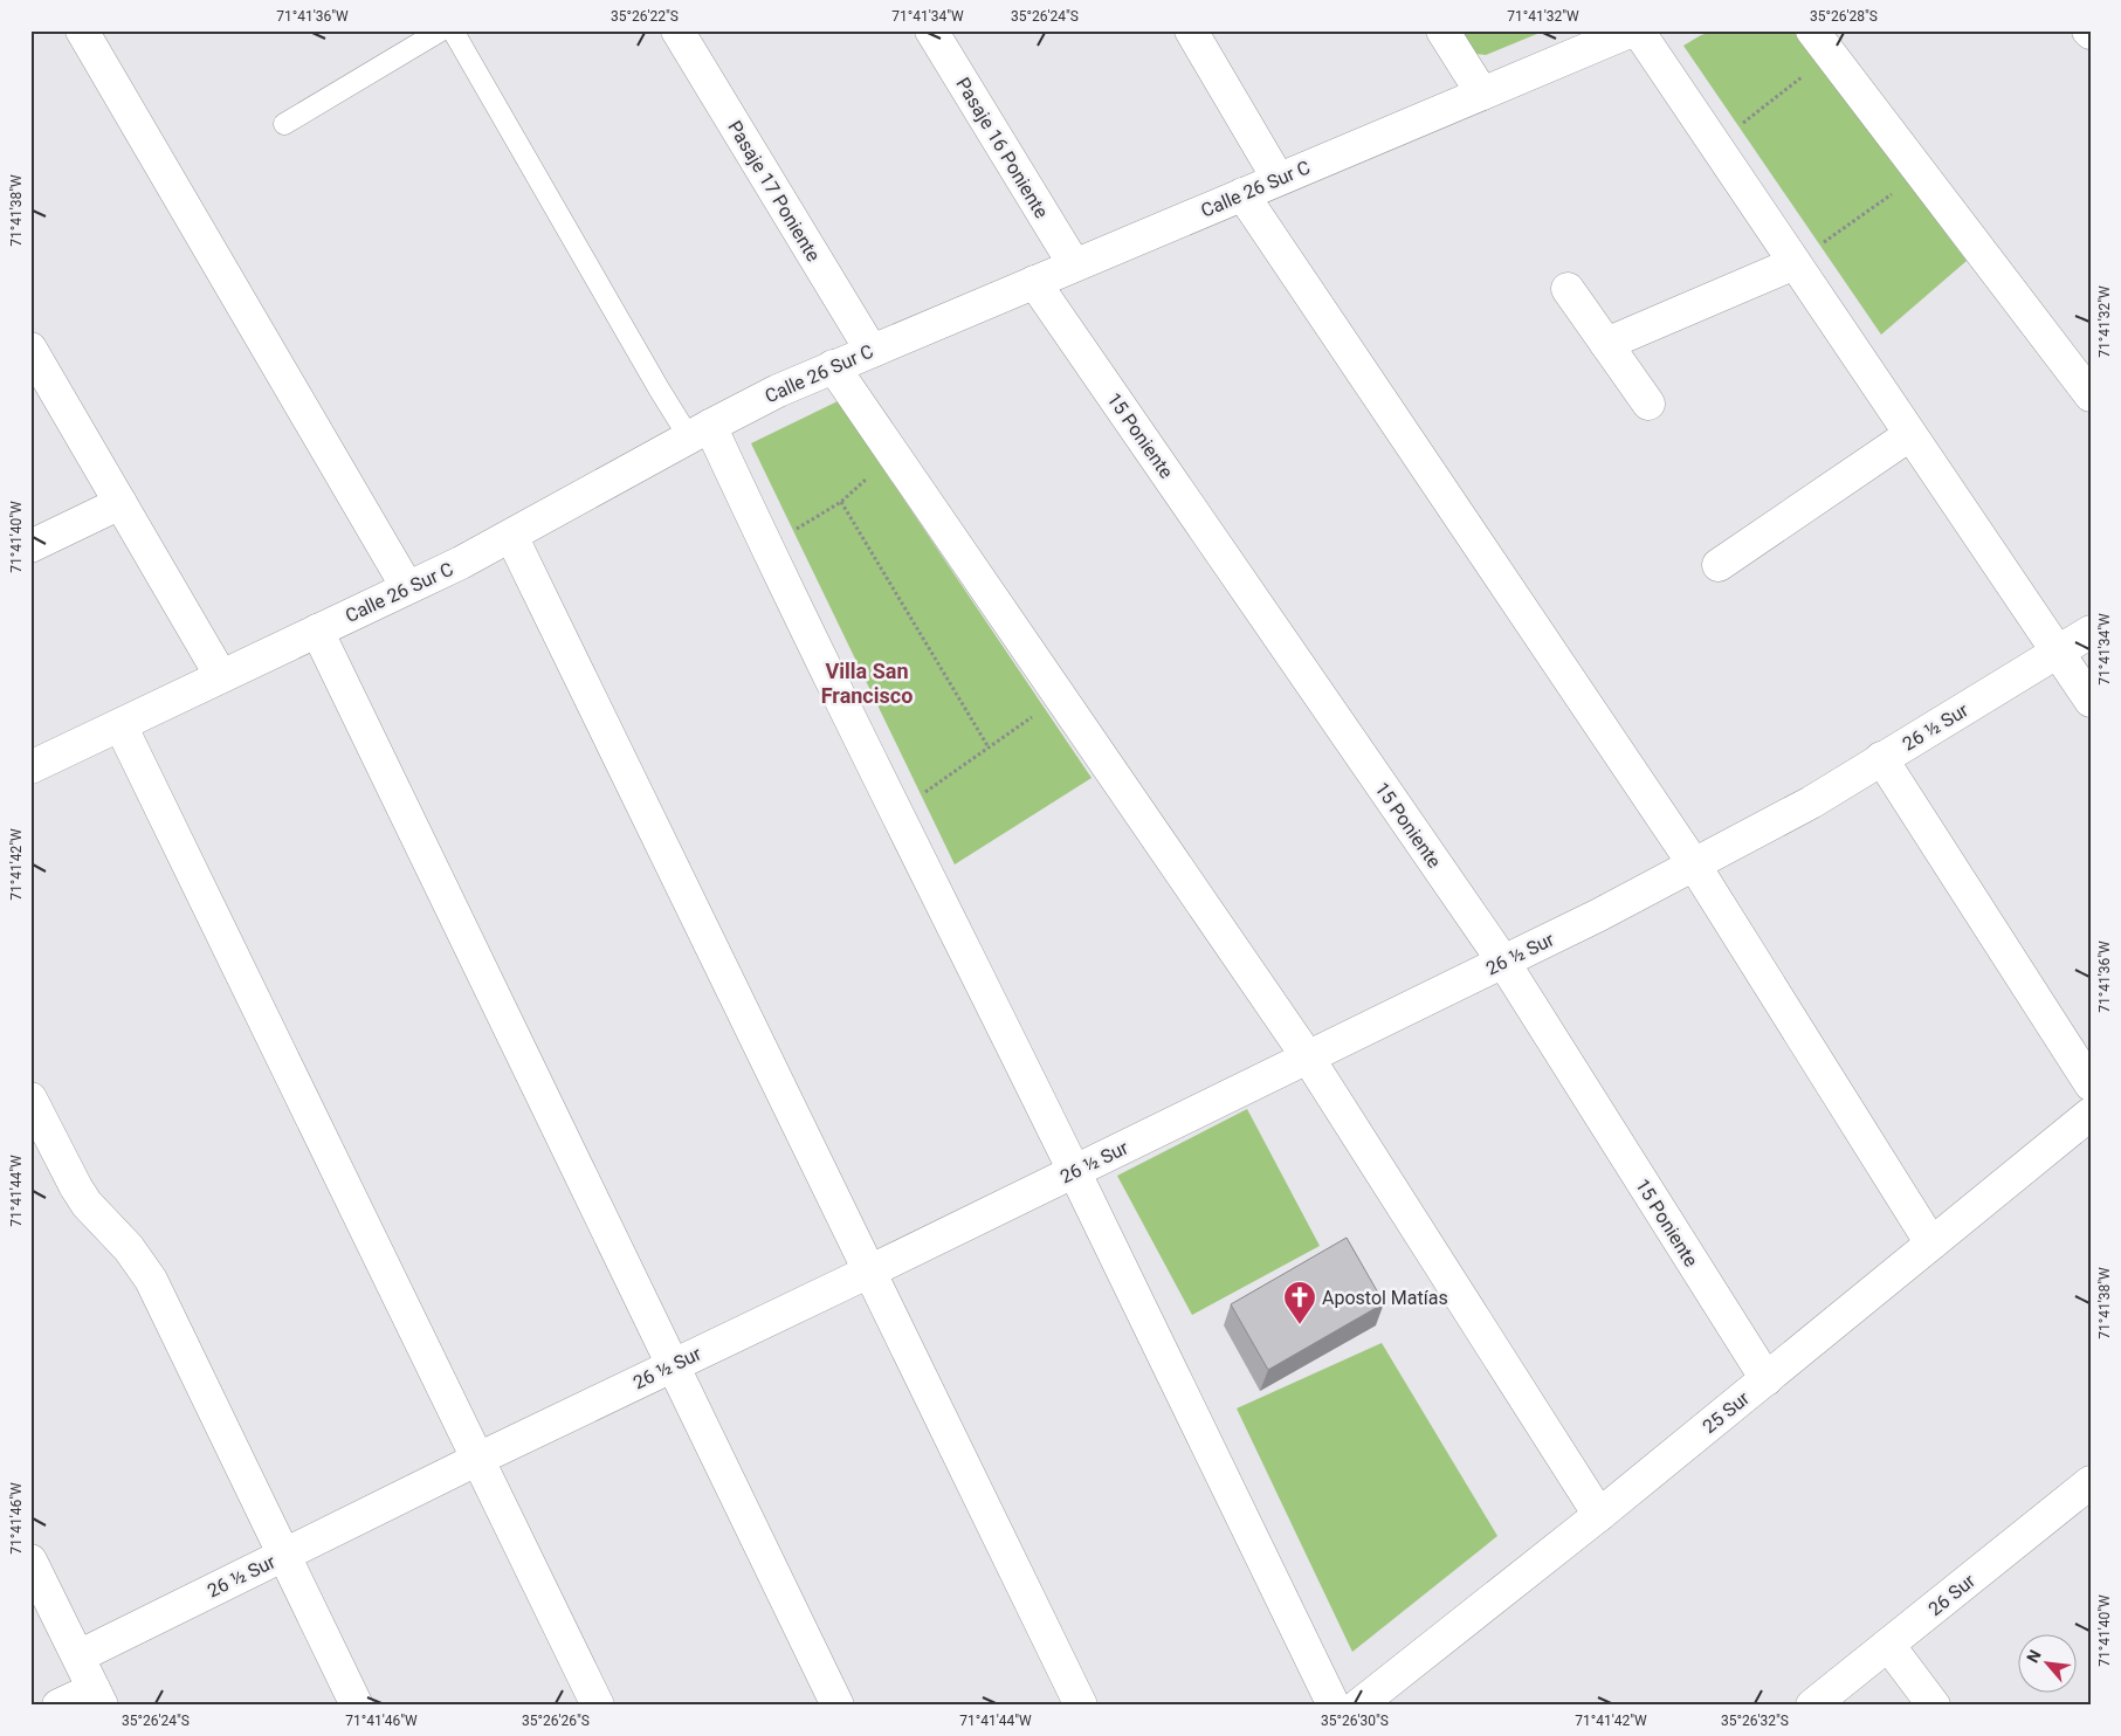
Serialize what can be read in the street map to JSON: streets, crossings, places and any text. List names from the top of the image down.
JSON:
{
  "streets": {
    "street": [
      "Pasaje 16 Poniente",
      "Calle 26 Sur C",
      "Pasaje 17 Poniente",
      "15 Poniente",
      "26 ½ Sur",
      "25 Sur",
      "26 Sur"
    ]
  },
  "crossings": [
    ["Pasaje 16 Poniente", "Calle 26 Sur C"],
    ["Calle 26 Sur C", "Pasaje 17 Poniente"],
    ["Calle 26 Sur C", "15 Poniente"],
    ["15 Poniente", "26 ½ Sur"],
    ["15 Poniente", "25 Sur"]
  ],
  "districts": ["Villa San Francisco"],
  "places": {
    "church": ["Apostol Matías"]
  },
  "north": "top left",
  "coordinates": [
    "71°41'36\"W",
    "35°26'22\"S",
    "71°41'34\"W",
    "35°26'24\"S",
    "71°41'32\"W",
    "35°26'28\"S",
    "71°41'38\"W",
    "71°41'40\"W",
    "71°41'42\"W",
    "71°41'44\"W",
    "71°41'46\"W",
    "35°26'26\"S",
    "35°26'30\"S",
    "35°26'32\"S"
  ]
}
